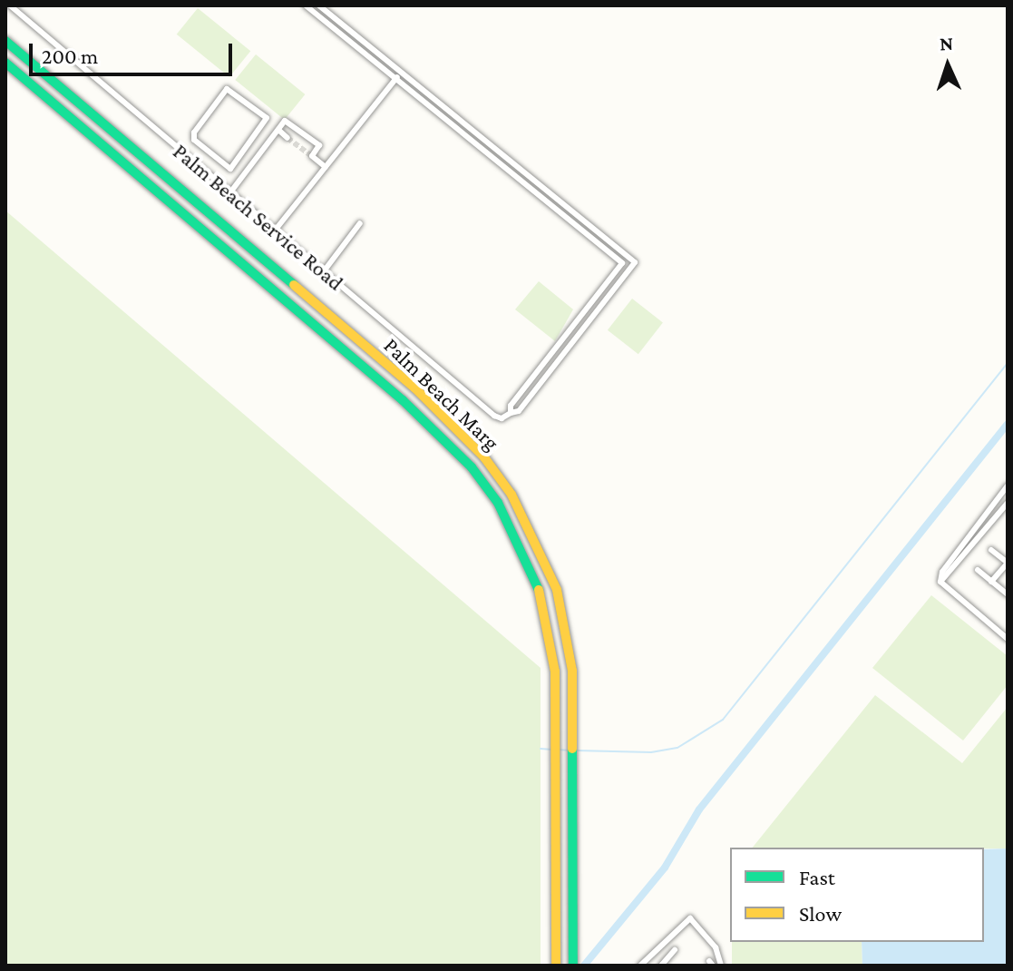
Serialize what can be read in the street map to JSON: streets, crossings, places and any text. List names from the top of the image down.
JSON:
{
  "streets": {
    "main road": ["Palm Beach Marg"],
    "street": ["Palm Beach Service Road"]
  },
  "legend": ["Fast", "Slow"],
  "scale_bar": "200 m",
  "north": "top"
}
